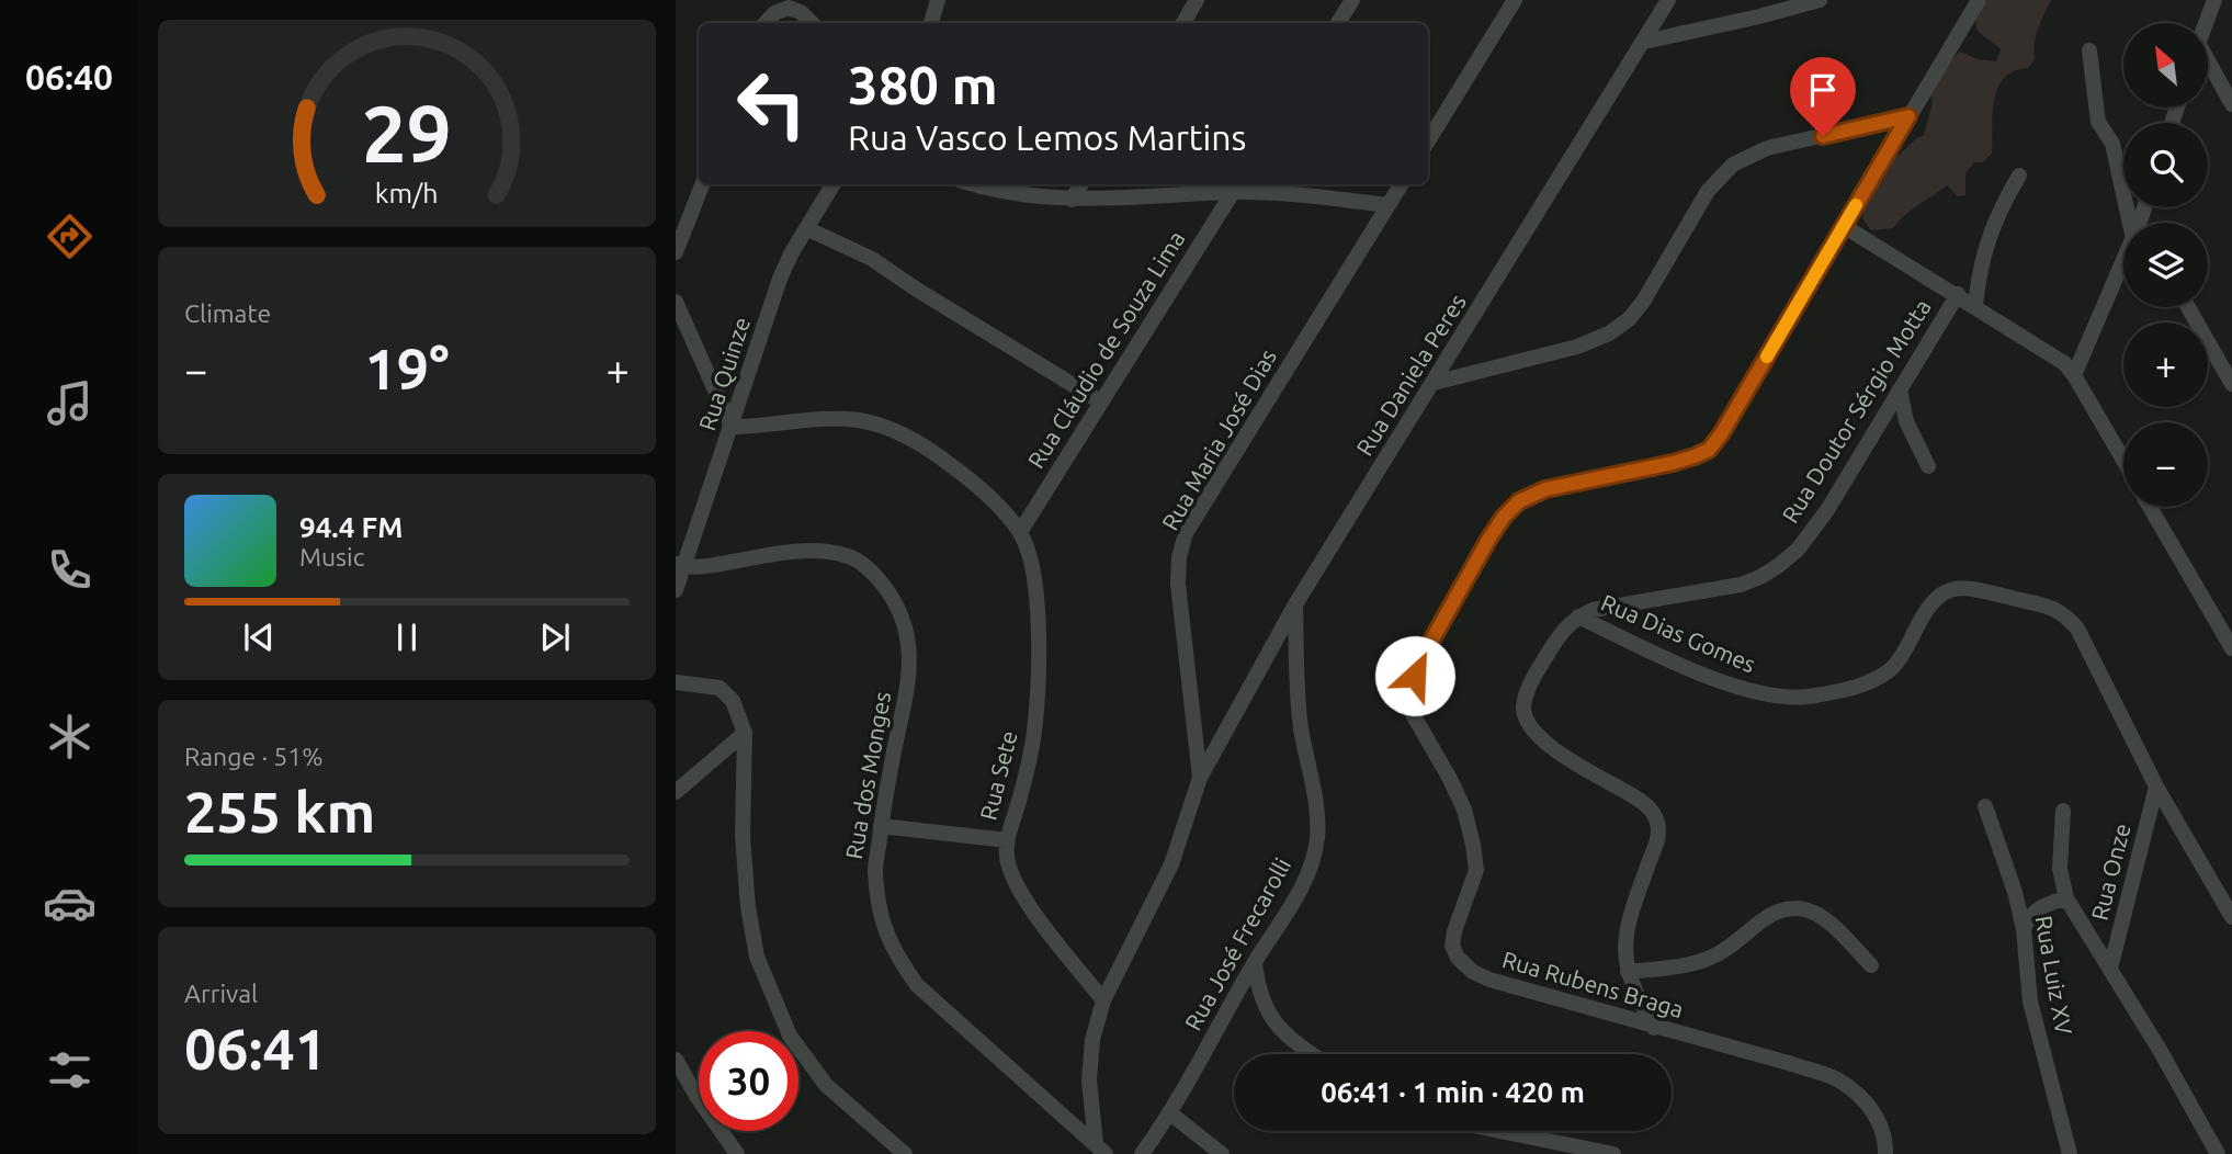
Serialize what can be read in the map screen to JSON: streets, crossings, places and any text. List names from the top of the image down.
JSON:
{
  "streets": {
    "street": [
      "Rua Cláudio de Souza Lima",
      "Rua Quinze",
      "Rua Daniela Peres",
      "Rua Doutor Sérgio Motta",
      "Rua Maria José Dias",
      "Rua Dias Gomes",
      "Rua dos Monges",
      "Rua Sete",
      "Rua Onze",
      "Rua José Frecarolli",
      "Rua Luiz XV",
      "Rua Rubens Braga"
    ]
  },
  "crossings": [
    ["Rua Cláudio de Souza Lima", "Rua Sete"],
    ["Rua Quinze", "Rua dos Monges"],
    ["Rua Daniela Peres", "Rua Maria José Dias"],
    ["Rua Daniela Peres", "Rua José Frecarolli"],
    ["Rua Doutor Sérgio Motta", "Rua Dias Gomes"],
    ["Rua Maria José Dias", "Rua dos Monges"],
    ["Rua Maria José Dias", "Rua Sete"],
    ["Rua Dias Gomes", "Rua Onze"]
  ],
  "north": "top left",
  "page": {
    "tabs": "06:40",
    "map_buttons": ["+", "−"],
    "turn": ["380 m", "Rua Vasco Lemos Martins"],
    "tile": [
      "Climate",
      ["Range · 51%", "255 km"],
      ["Arrival", "06:41"]
    ],
    "heat": ["−", "19°", "+"],
    "song": ["94.4 FM", "Music"],
    "limit": "30",
    "trip": "06:41 · 1 min · 420 m",
    "gauge": ["29", "km/h"]
  }
}
